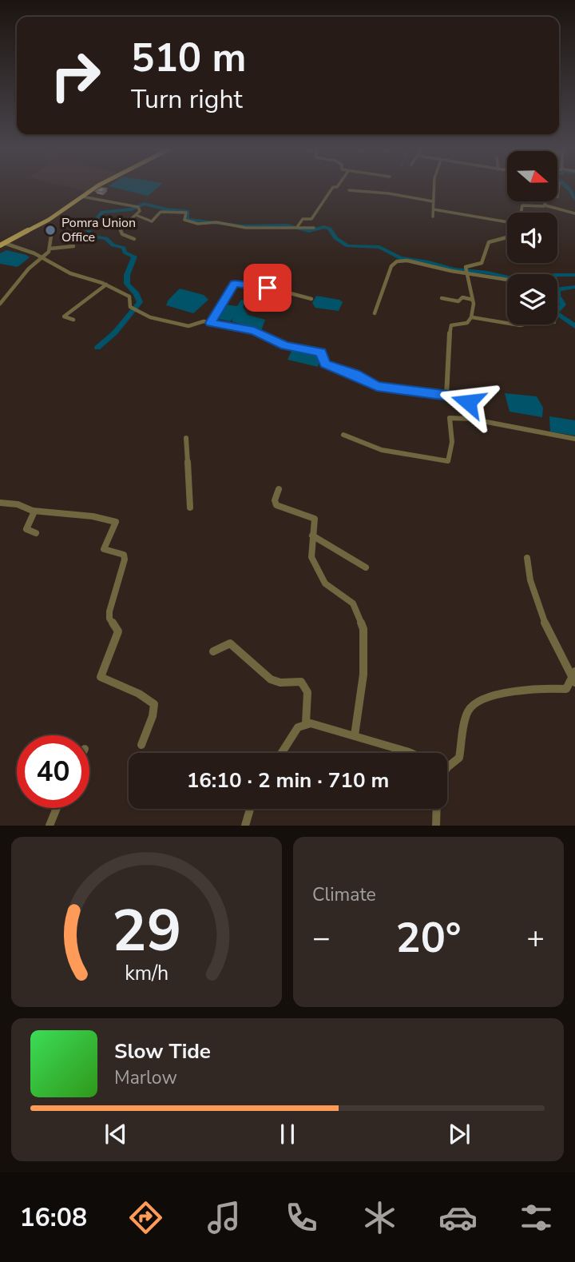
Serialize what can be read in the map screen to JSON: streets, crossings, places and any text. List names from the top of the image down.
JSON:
{
  "places": ["Pomra Union Office"],
  "north": "right",
  "page": {
    "turn": ["510 m", "Turn right"],
    "limit": "40",
    "trip": "16:10 · 2 min · 710 m",
    "tile": "Climate",
    "heat": ["−", "20°", "+"],
    "song": ["Slow Tide", "Marlow"],
    "tabs": "16:08",
    "gauge": ["29", "km/h"]
  }
}
